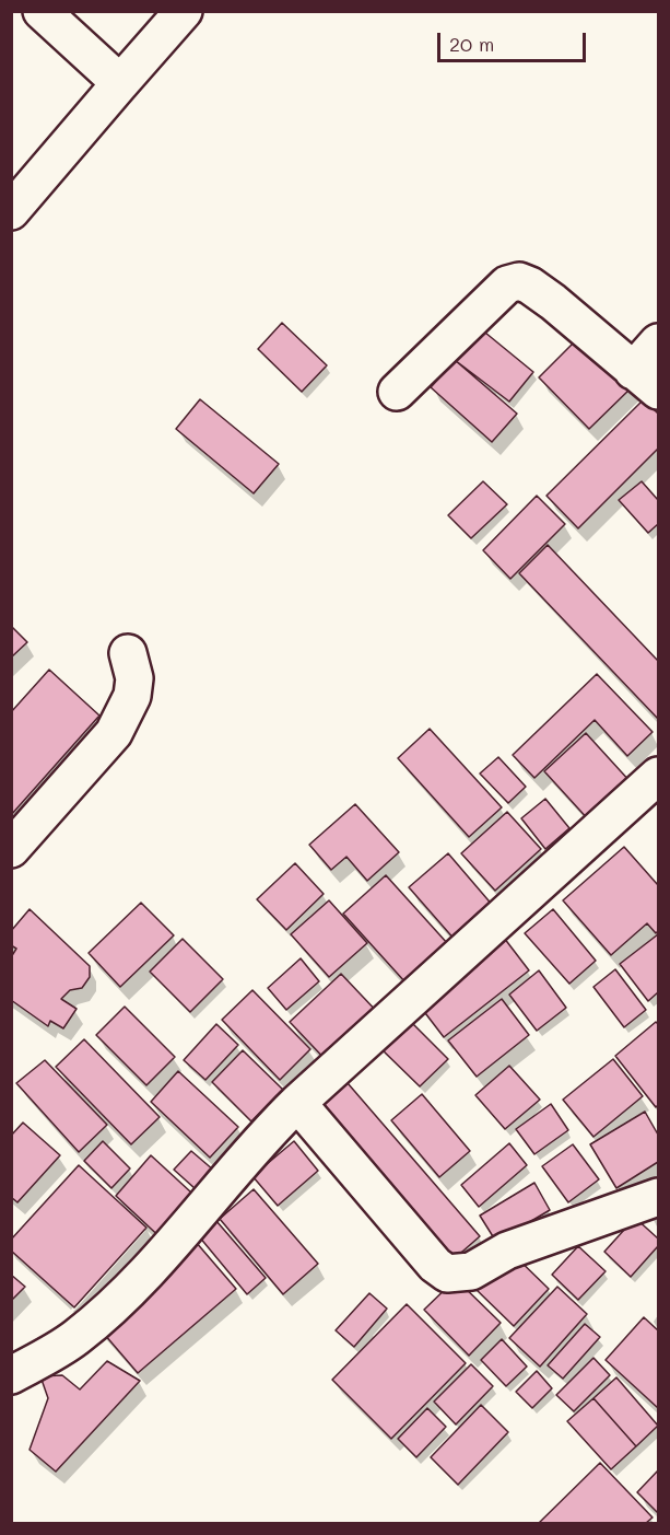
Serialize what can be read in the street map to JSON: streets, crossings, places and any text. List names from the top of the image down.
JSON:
{
  "scale_bar": "20 m"
}
